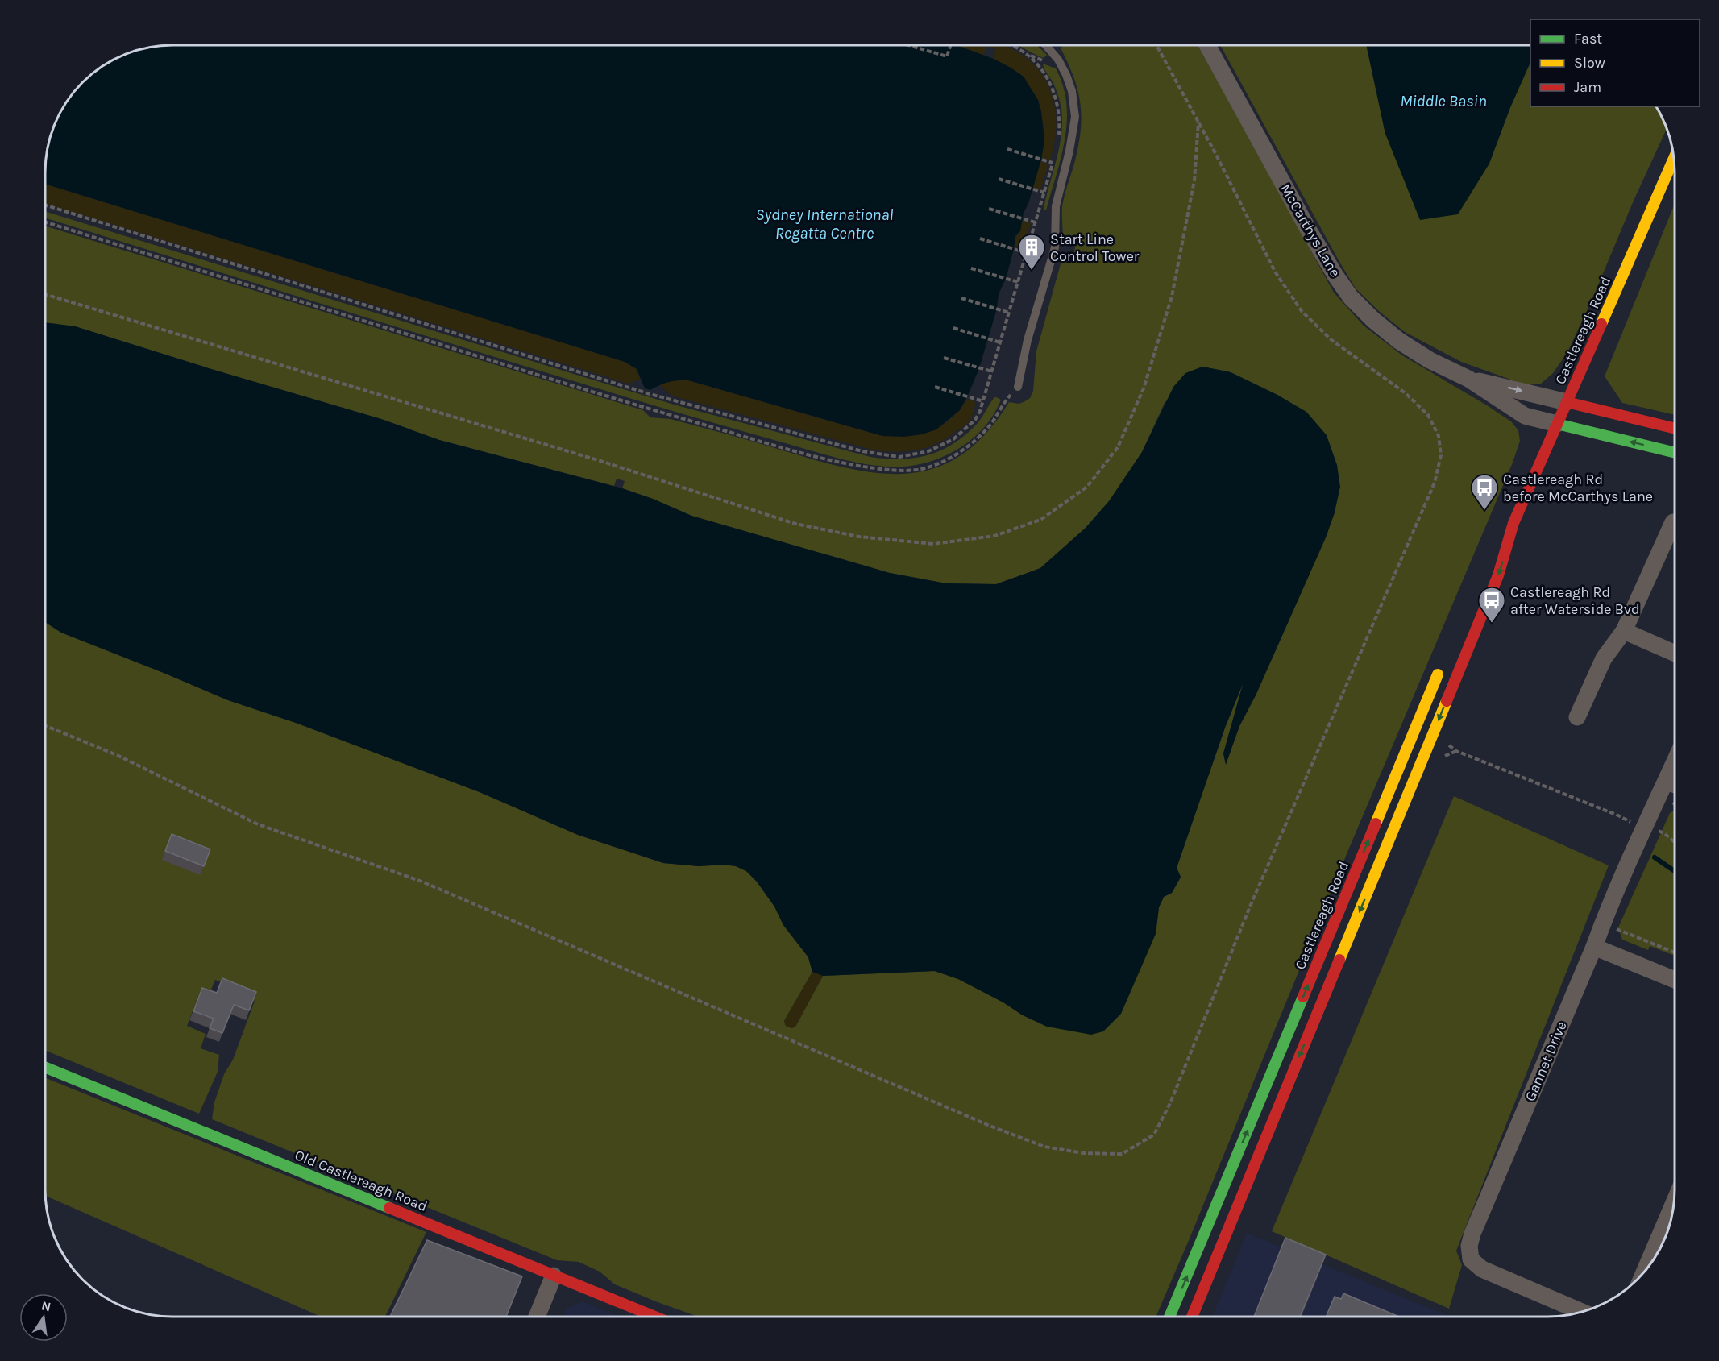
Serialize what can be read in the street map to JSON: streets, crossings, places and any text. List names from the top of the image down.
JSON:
{
  "streets": {
    "main road": ["Castlereagh Road", "Old Castlereagh Road"],
    "street": ["McCarthys Lane", "Gannet Drive"]
  },
  "crossings": [
    ["McCarthys Lane", "Castlereagh Road"]
  ],
  "water": ["Middle Basin", "Sydney International Regatta Centre"],
  "places": {
    "building": ["Start Line Control Tower"],
    "bus stop": ["Castlereagh Rd before McCarthys Lane", "Castlereagh Rd after Waterside Bvd"]
  },
  "legend": ["Fast", "Slow", "Jam"],
  "north": "top"
}
